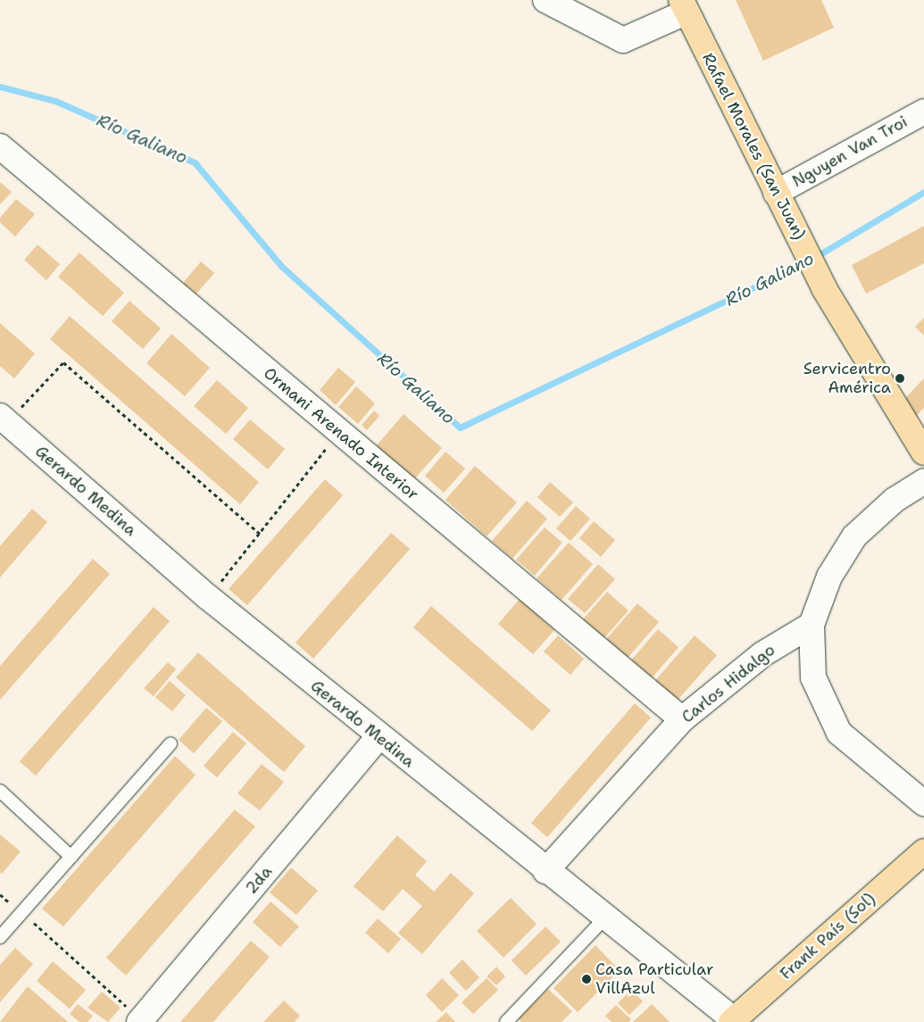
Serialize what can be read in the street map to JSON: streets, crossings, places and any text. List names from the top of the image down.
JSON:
{
  "streets": {
    "main road": ["Rafael Morales (San Juan)", "Frank País (Sol)"],
    "street": [
      "Nguyen Van Troi",
      "Ormani Arenado Interior",
      "Gerardo Medina",
      "Carlos Hidalgo",
      "2da"
    ]
  },
  "crossings": [
    ["Rafael Morales (San Juan)", "Nguyen Van Troi"],
    ["Ormani Arenado Interior", "Carlos Hidalgo"],
    ["Gerardo Medina", "Carlos Hidalgo"],
    ["Gerardo Medina", "2da"],
    ["Gerardo Medina", "Frank País (Sol)"]
  ],
  "water": ["Río Galiano"],
  "places": ["Servicentro América", "Casa Particular VillAzul"]
}
